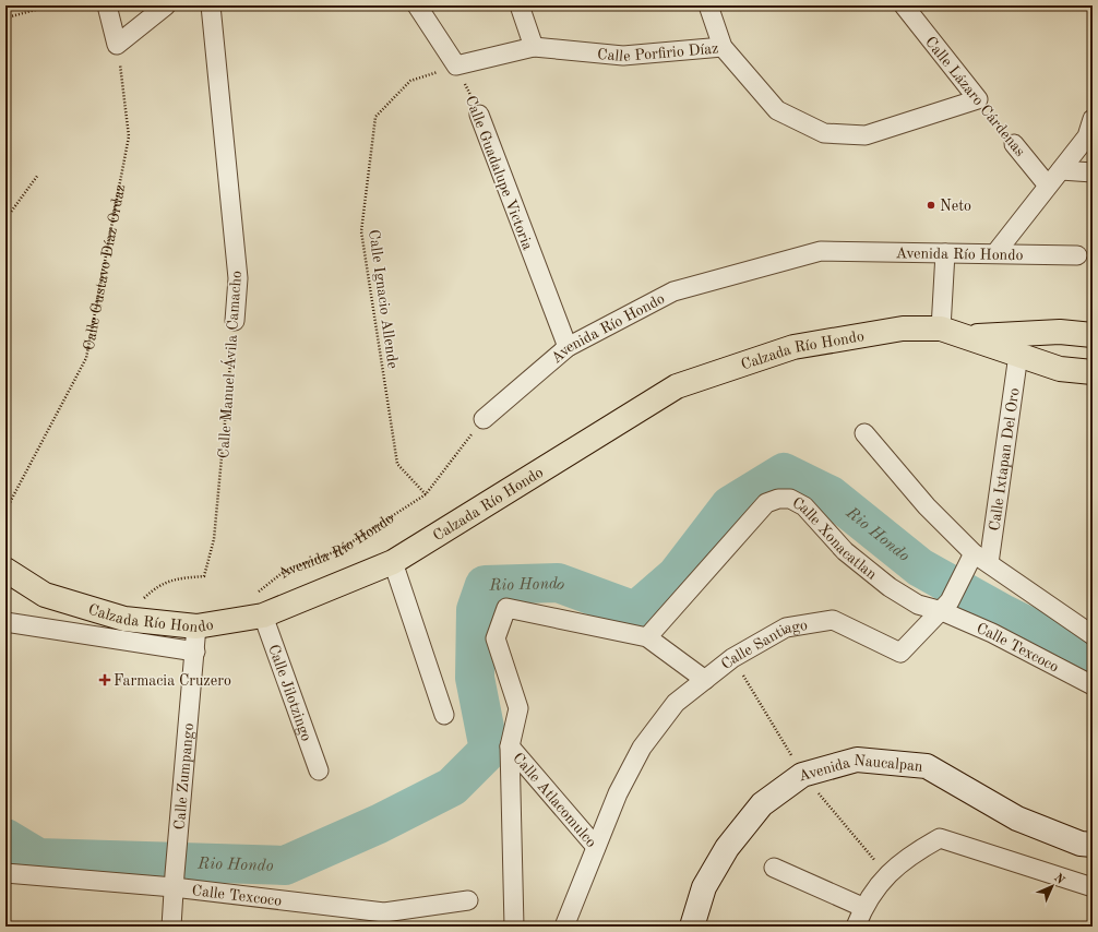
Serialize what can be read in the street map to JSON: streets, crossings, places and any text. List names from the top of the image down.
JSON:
{
  "streets": {
    "main road": ["Calzada Río Hondo", "Avenida Naucalpan"],
    "street": [
      "Calle Porfirio Díaz",
      "Calle Lázaro Cárdenas",
      "Calle Guadalupe Victoria",
      "Avenida Río Hondo",
      "Calle Manuel Ávila Camacho",
      "Calle Ixtapan Del Oro",
      "Calle Xonacatlan",
      "Calle Santiago",
      "Calle Texcoco",
      "Calle Jilotzingo",
      "Calle Zumpango",
      "Calle Atlacomulco"
    ],
    "path": ["Calle Gustavo Díaz Ordaz", "Calle Ignacio Allende"]
  },
  "crossings": [
    ["Calle Porfirio Díaz", "Calle Lázaro Cárdenas"],
    ["Calle Porfirio Díaz", "Calle Guadalupe Victoria"],
    ["Calle Porfirio Díaz", "Calle Ignacio Allende"],
    ["Calle Guadalupe Victoria", "Avenida Río Hondo"],
    ["Calle Guadalupe Victoria", "Calle Ignacio Allende"],
    ["Avenida Río Hondo", "Calle Ignacio Allende"],
    ["Calzada Río Hondo", "Calle Manuel Ávila Camacho"],
    ["Calzada Río Hondo", "Calle Ixtapan Del Oro"],
    ["Calzada Río Hondo", "Calle Jilotzingo"],
    ["Calzada Río Hondo", "Calle Zumpango"],
    ["Calle Xonacatlan", "Calle Santiago"],
    ["Calle Xonacatlan", "Calle Texcoco"],
    ["Calle Santiago", "Calle Texcoco"],
    ["Calle Santiago", "Calle Atlacomulco"],
    ["Calle Texcoco", "Calle Zumpango"]
  ],
  "water": ["Rio Hondo"],
  "places": {
    "other": ["Neto"],
    "health": ["Farmacia Cruzero"]
  },
  "north": "top right"
}
